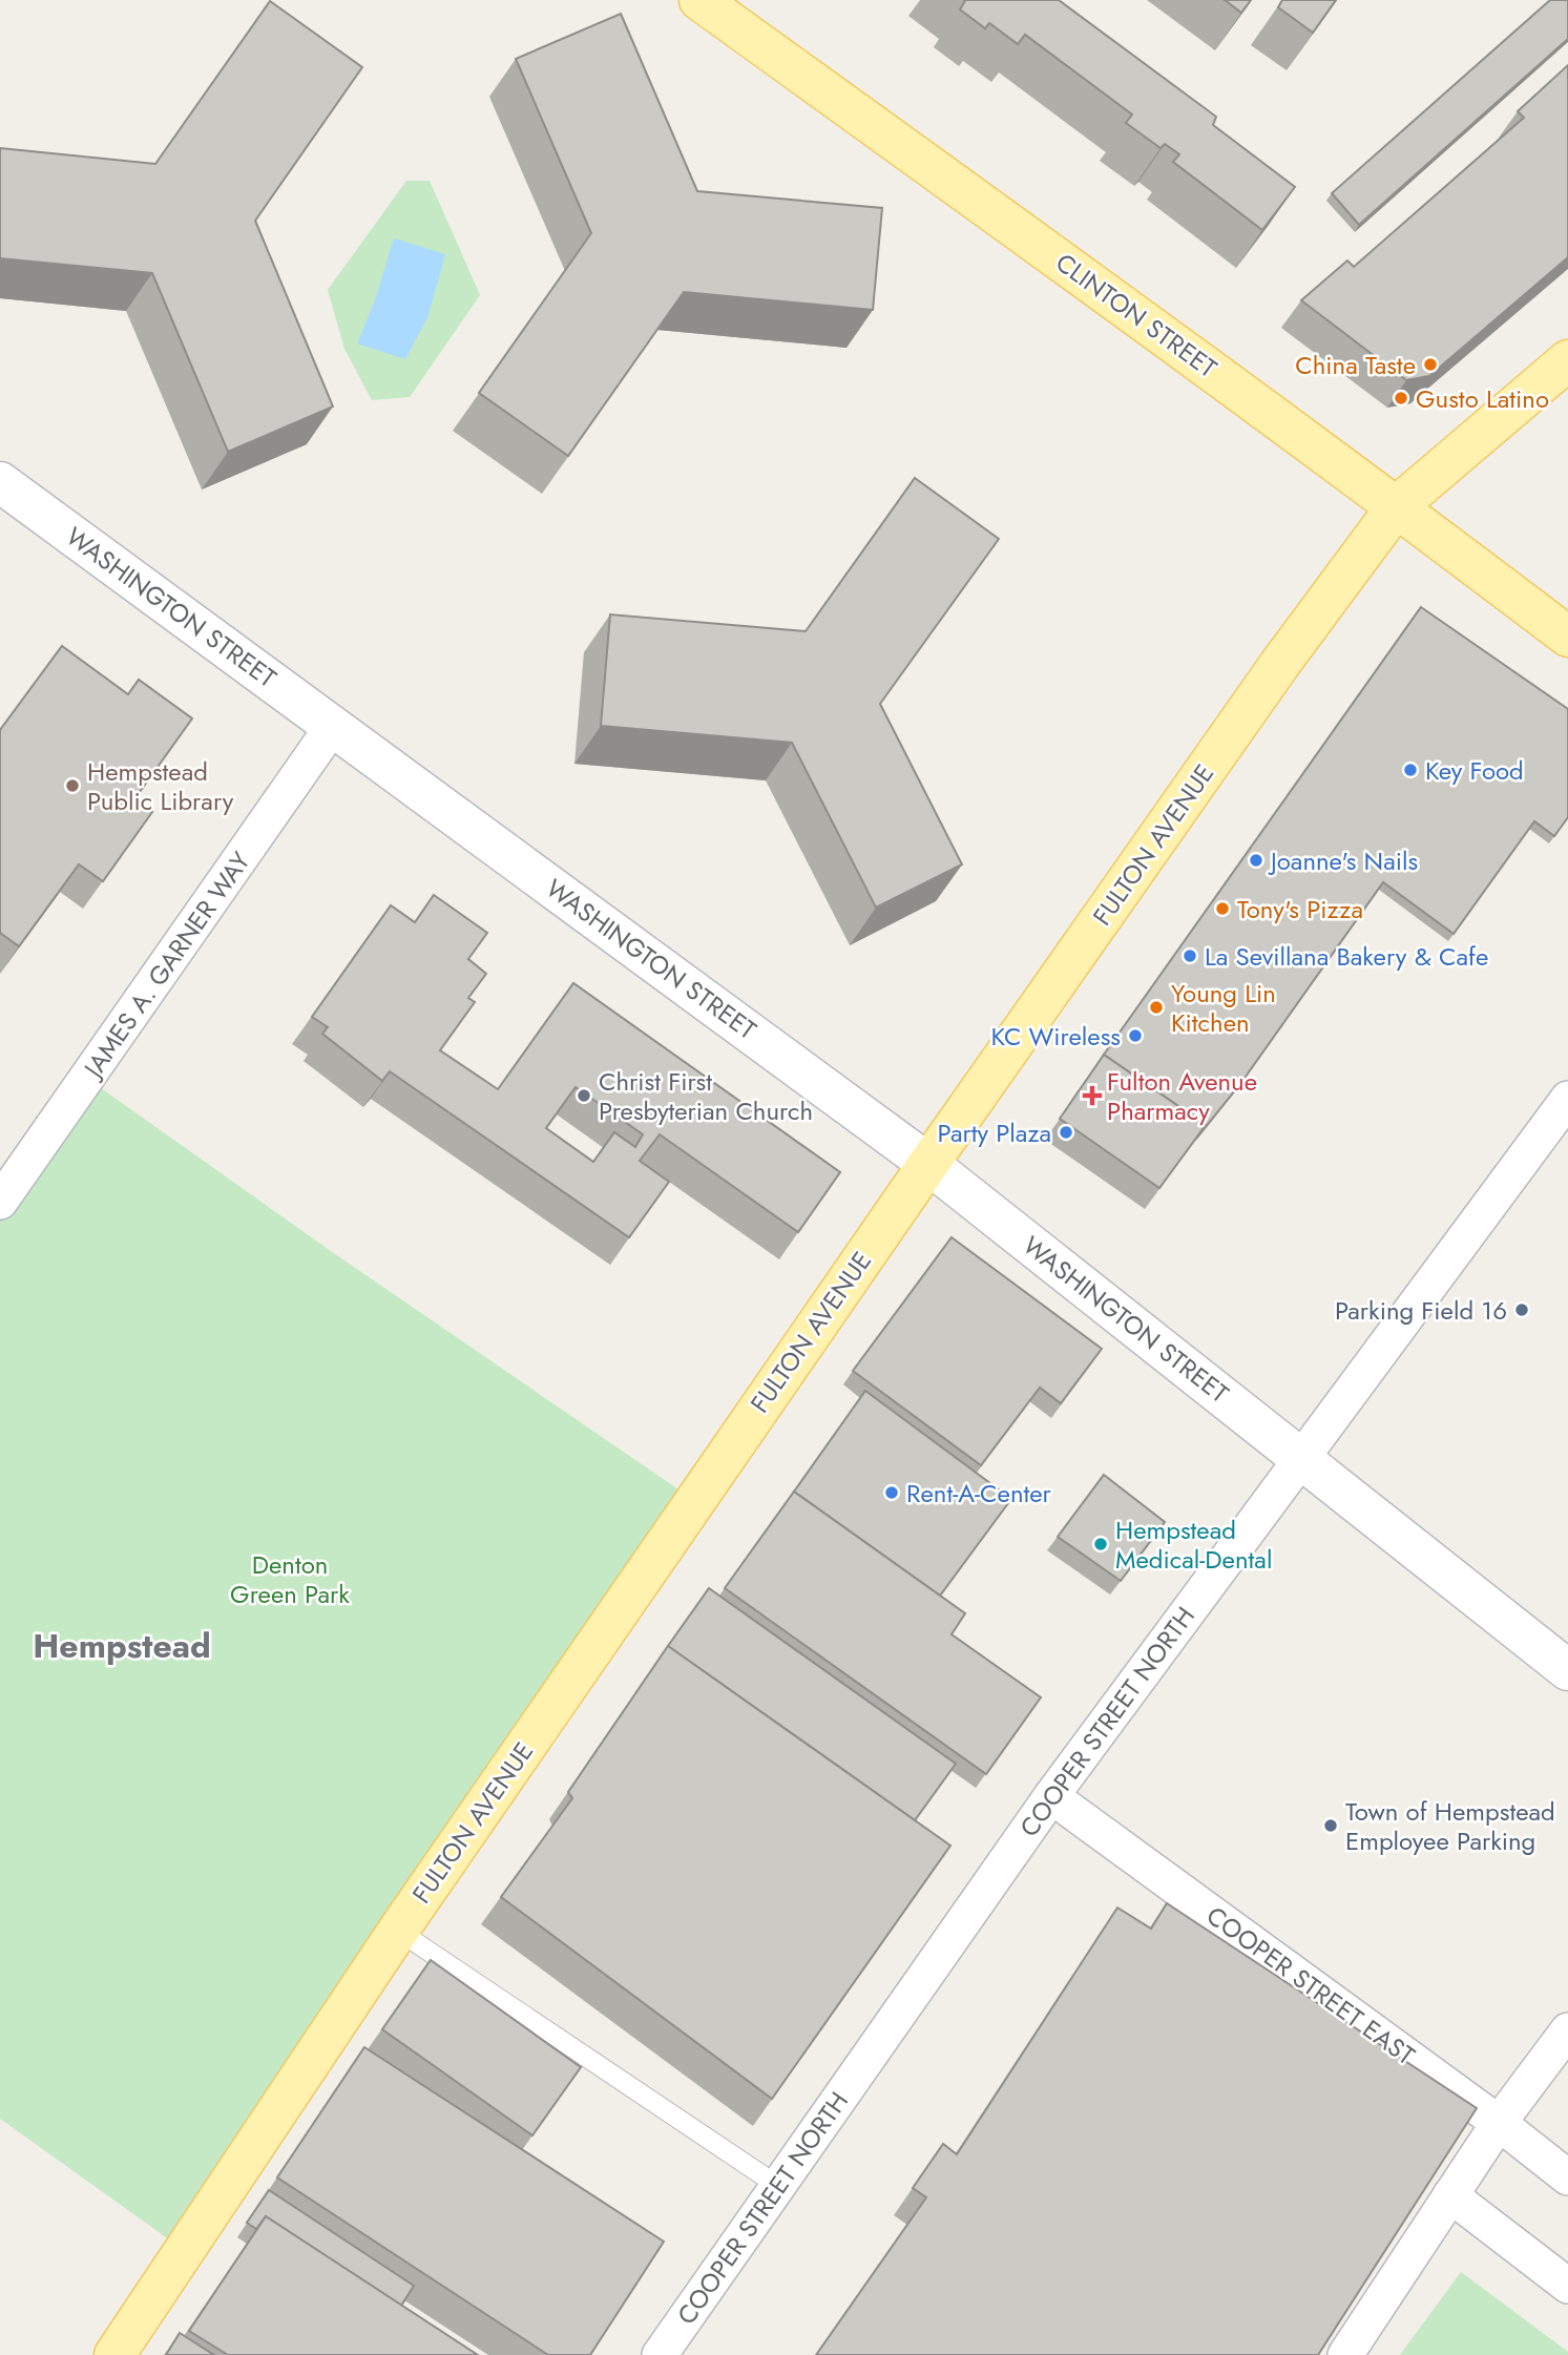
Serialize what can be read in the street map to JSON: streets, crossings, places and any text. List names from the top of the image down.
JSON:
{
  "streets": {
    "main road": ["CLINTON STREET", "WASHINGTON STREET", "FULTON AVENUE"],
    "street": ["JAMES A. GARNER WAY", "COOPER STREET NORTH", "COOPER STREET EAST"]
  },
  "crossings": [
    ["CLINTON STREET", "FULTON AVENUE"],
    ["WASHINGTON STREET", "FULTON AVENUE"],
    ["WASHINGTON STREET", "JAMES A. GARNER WAY"],
    ["WASHINGTON STREET", "COOPER STREET NORTH"],
    ["COOPER STREET NORTH", "COOPER STREET EAST"]
  ],
  "districts": ["Hempstead"],
  "parks": ["Denton Green Park"],
  "places": {
    "other": [
      "China Taste",
      "Gusto Latino",
      "Key Food",
      "Hempstead Public Library",
      "Joanne's Nails",
      "Tony's Pizza",
      "La Sevillana Bakery & Cafe",
      "Young Lin Kitchen",
      "KC Wireless",
      "Christ First Presbyterian Church",
      "Party Plaza",
      "Parking Field 16",
      "Rent-A-Center",
      "Hempstead Medical-Dental",
      "Town of Hempstead Employee Parking"
    ],
    "health": ["Fulton Avenue Pharmacy"]
  }
}
